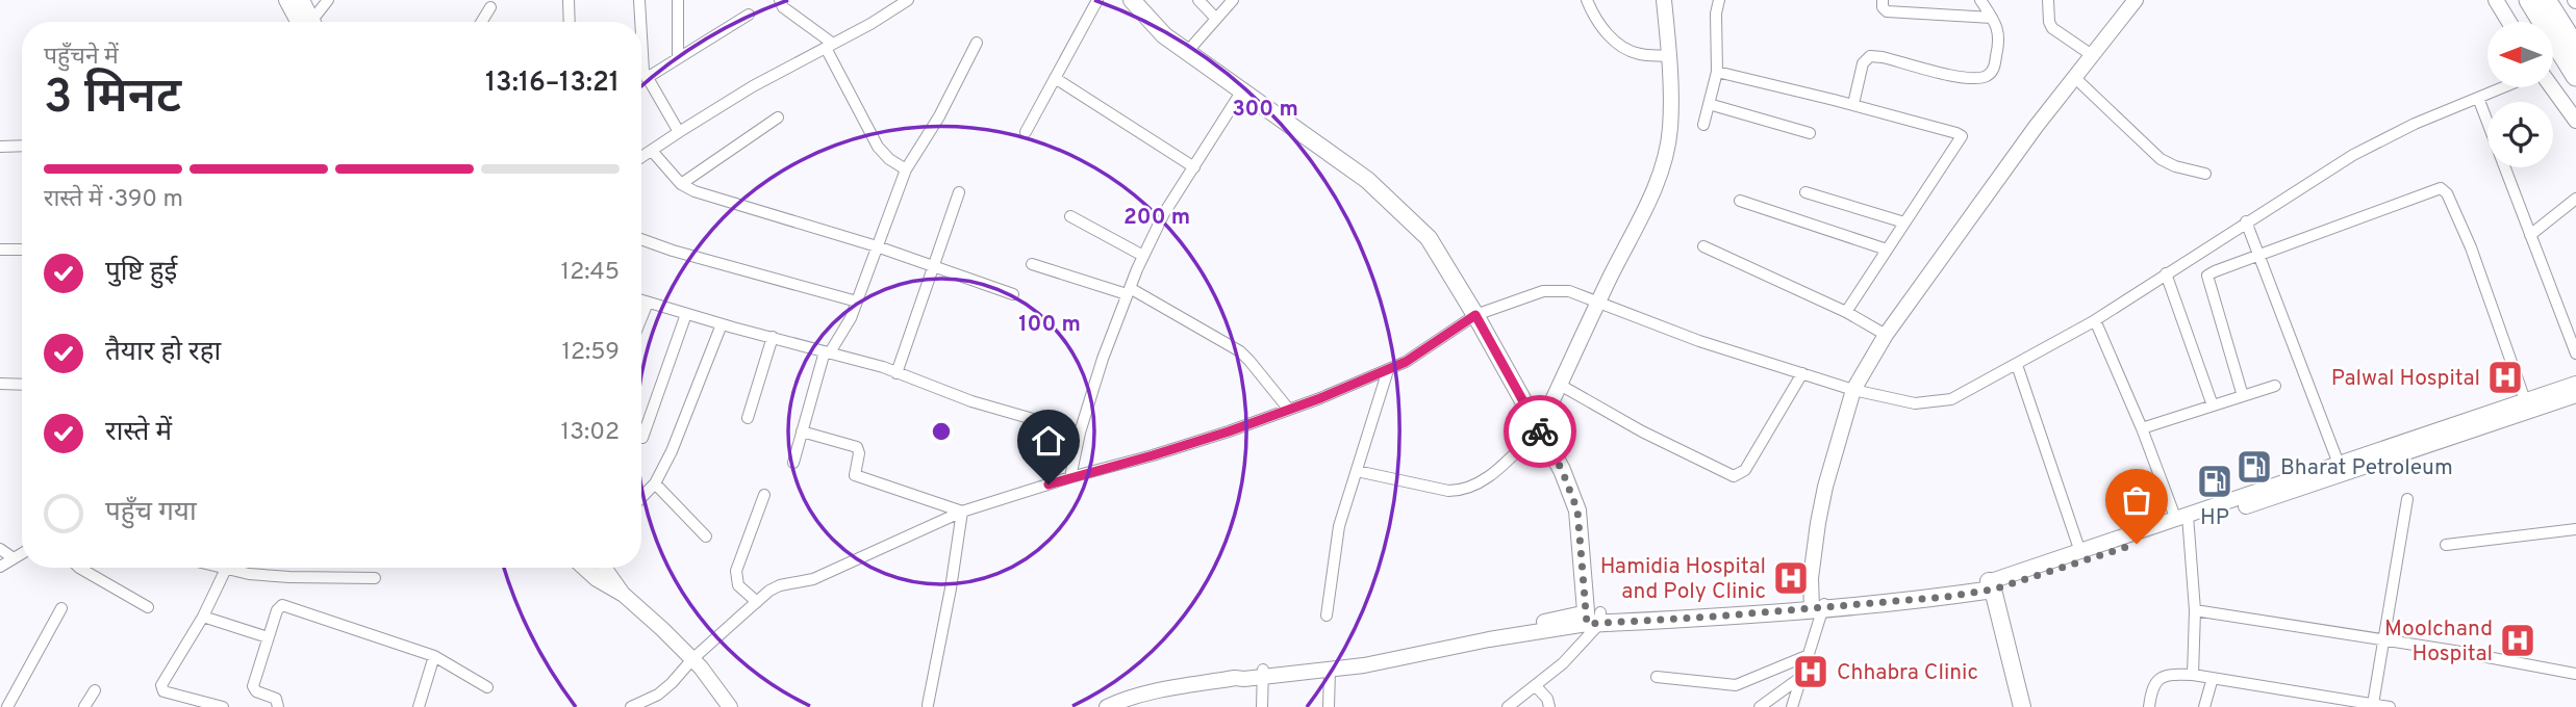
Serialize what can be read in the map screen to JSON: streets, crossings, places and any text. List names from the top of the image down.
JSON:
{
  "places": {
    "hospital": [
      "Palwal Hospital",
      "Hamidia Hospital and Poly Clinic",
      "Moolchand Hospital",
      "Chhabra Clinic"
    ],
    "fuel station": ["Bharat Petroleum", "HP"]
  },
  "north": "left",
  "page": {
    "heading": ["3 मिनट", "पहुँचने में", "13:16–13:21"],
    "bar": "रास्ते में · 390 m",
    "list": [
      ["पुष्टि हुई", "12:45"],
      ["तैयार हो रहा", "12:59"],
      ["रास्ते में", "13:02"],
      "पहुँच गया"
    ]
  },
  "rings": ["300 m", "200 m", "100 m"]
}
